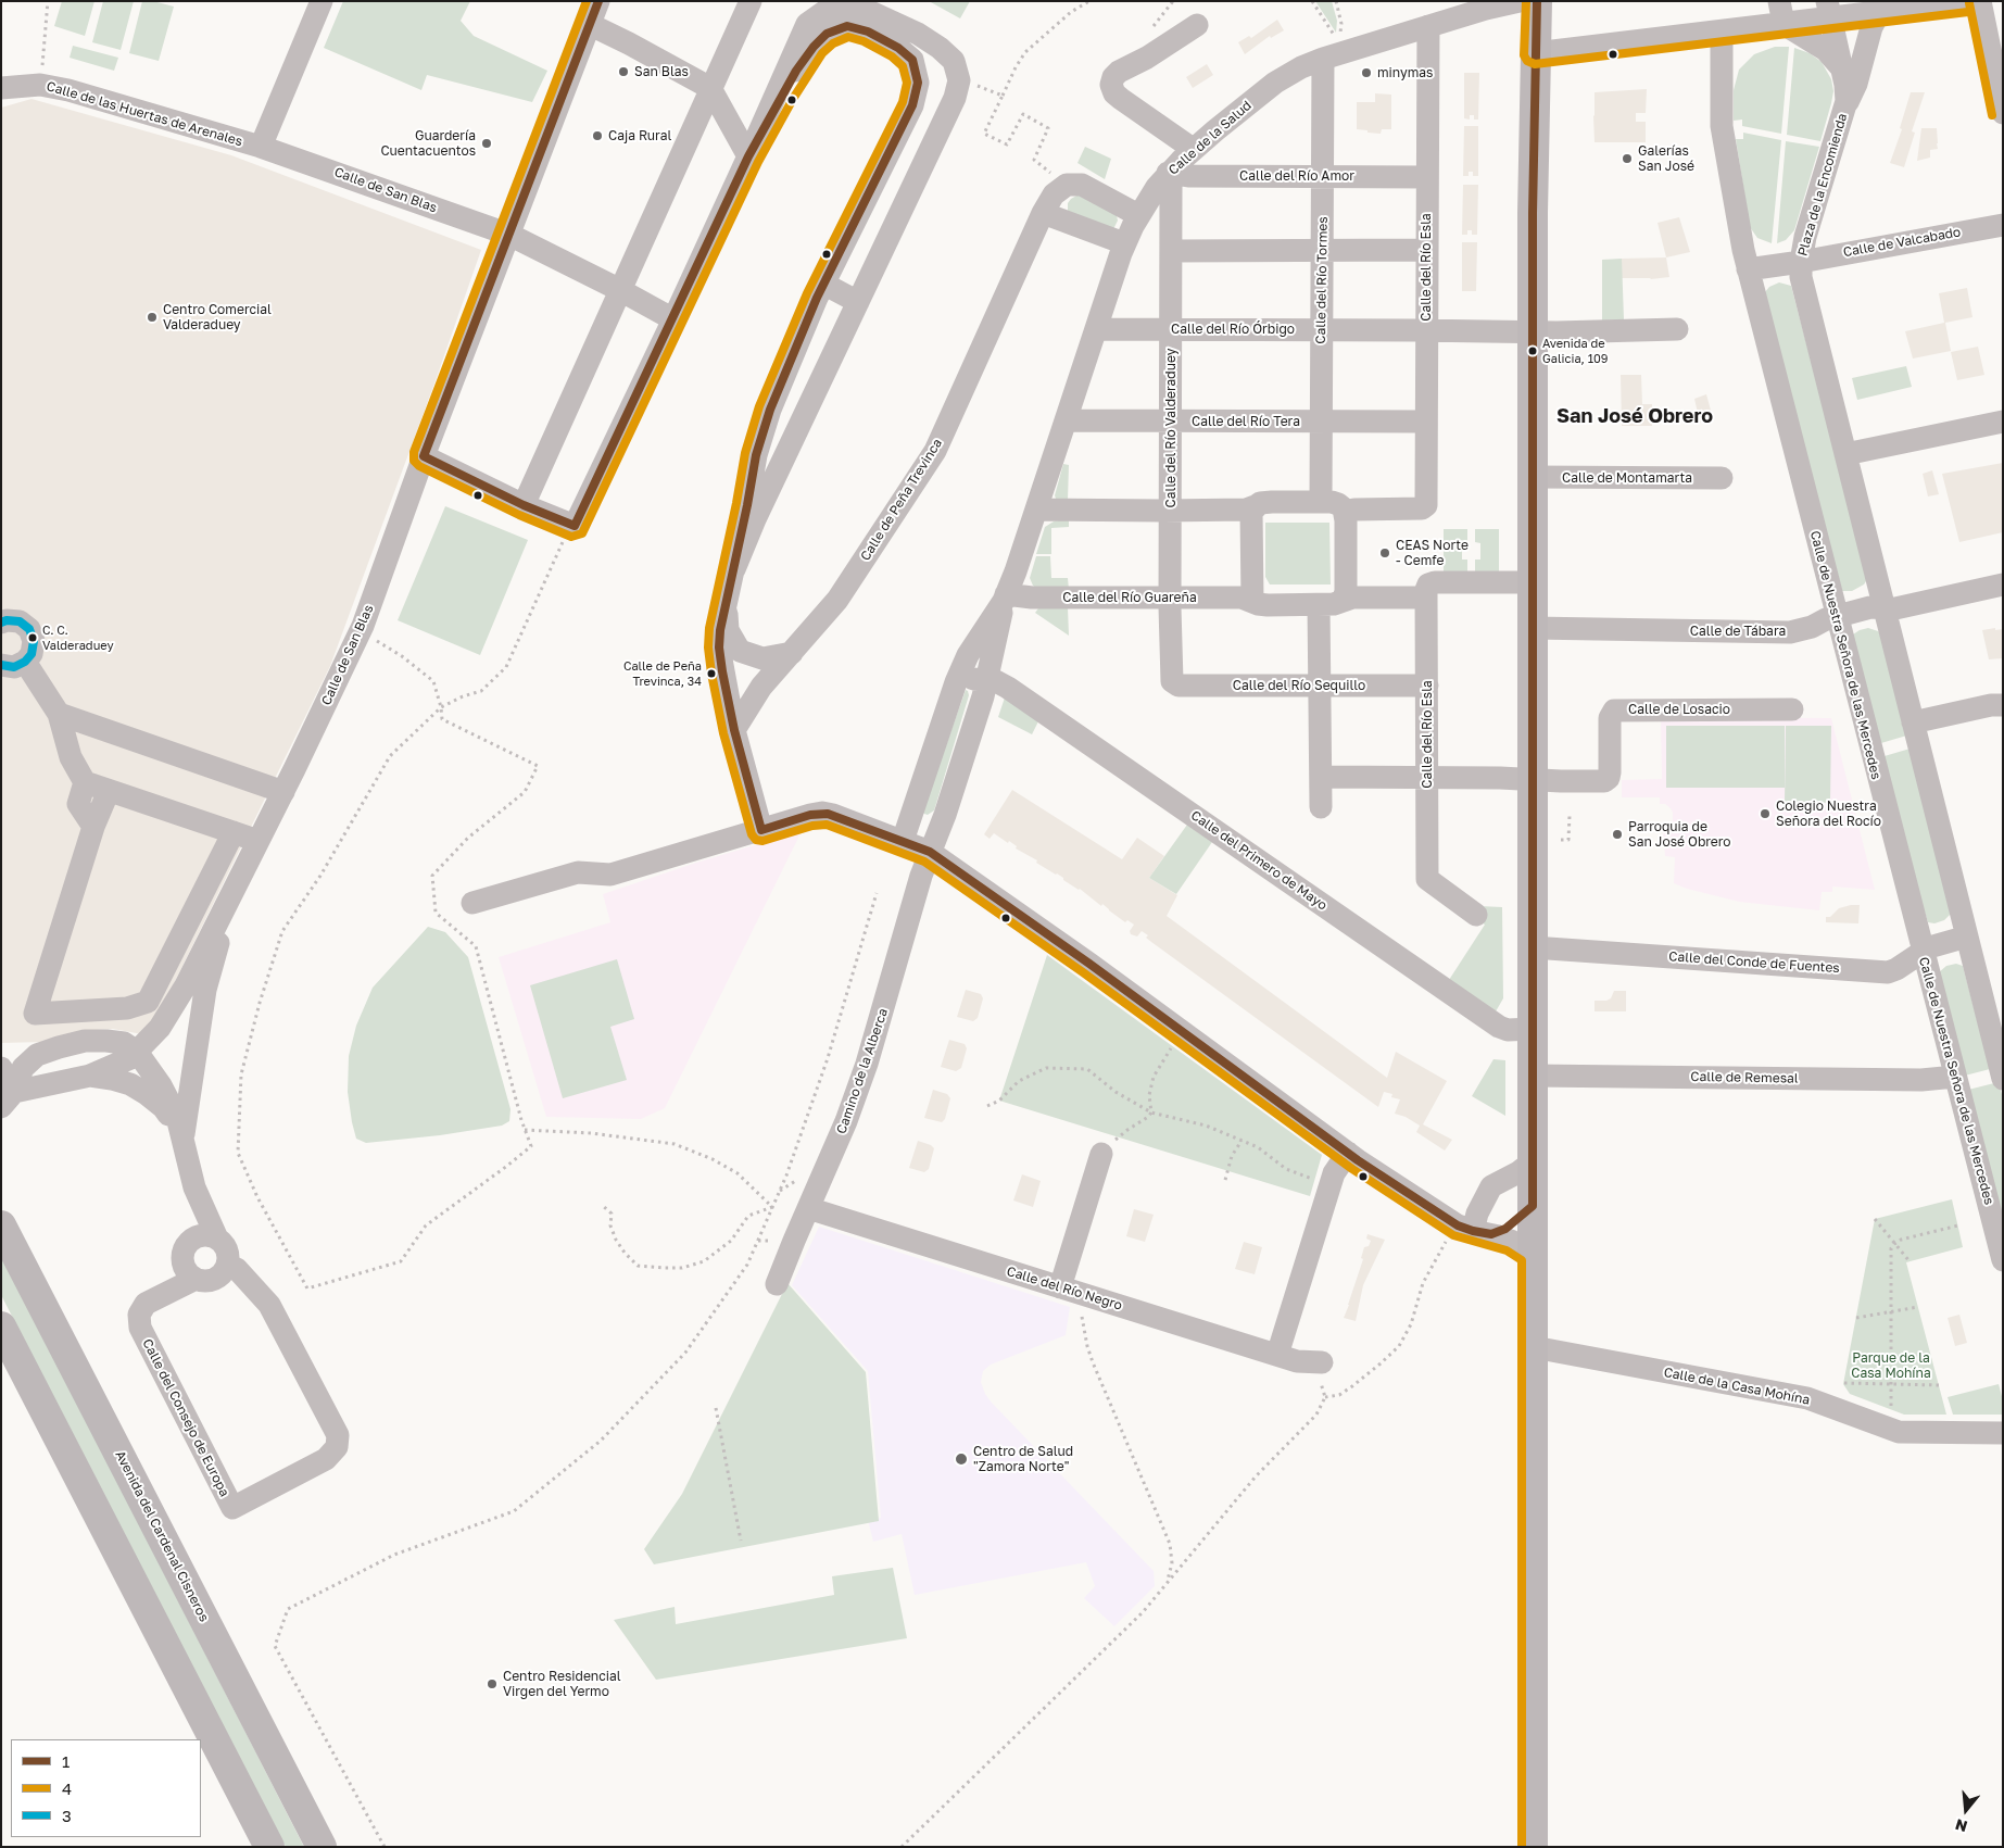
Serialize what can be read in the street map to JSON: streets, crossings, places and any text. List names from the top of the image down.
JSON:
{
  "streets": {
    "highway": ["Avenida del Cardenal Cisneros"],
    "street": [
      "Calle de las Huertas de Arenales",
      "Calle de la Salud",
      "Calle del Río Amor",
      "Plaza de la Encomienda",
      "Calle de San Blas",
      "Calle de Valcabado",
      "Calle del Río Esla",
      "Calle del Río Tormes",
      "Calle del Río Órbigo",
      "Calle del Río Tera",
      "Calle del Río Valderaduey",
      "Calle de Montamarta",
      "Calle de Peña Trevinca",
      "Calle del Río Guareña",
      "Calle de Tábara",
      "Calle de Nuestra Señora de las Mercedes",
      "Calle del Río Sequillo",
      "Calle de Losacio",
      "Calle del Primero de Mayo",
      "Calle del Conde de Fuentes",
      "Camino de la Alberca",
      "Calle de Remesal",
      "Calle del Río Negro",
      "Calle de la Casa Mohína",
      "Calle del Consejo de Europa"
    ]
  },
  "crossings": [
    ["Calle de las Huertas de Arenales", "Calle de San Blas"],
    ["Calle de la Salud", "Calle del Río Amor"],
    ["Calle de la Salud", "Calle del Río Esla"],
    ["Calle de la Salud", "Calle del Río Tormes"],
    ["Calle de la Salud", "Calle del Río Órbigo"],
    ["Calle de la Salud", "Calle del Río Tera"],
    ["Calle de la Salud", "Calle del Río Valderaduey"],
    ["Calle de la Salud", "Calle de Peña Trevinca"],
    ["Calle de la Salud", "Calle del Río Guareña"],
    ["Calle de la Salud", "Camino de la Alberca"],
    ["Calle del Río Amor", "Calle del Río Esla"],
    ["Calle del Río Amor", "Calle del Río Tormes"],
    ["Calle del Río Amor", "Calle del Río Valderaduey"],
    ["Plaza de la Encomienda", "Calle de Valcabado"],
    ["Plaza de la Encomienda", "Calle de Nuestra Señora de las Mercedes"],
    ["Calle del Río Esla", "Calle del Río Tormes"],
    ["Calle del Río Esla", "Calle del Río Órbigo"],
    ["Calle del Río Esla", "Calle del Río Tera"],
    ["Calle del Río Esla", "Calle del Río Guareña"],
    ["Calle del Río Esla", "Calle del Río Sequillo"],
    ["Calle del Río Tormes", "Calle del Río Órbigo"],
    ["Calle del Río Tormes", "Calle del Río Tera"],
    ["Calle del Río Tormes", "Calle del Río Guareña"],
    ["Calle del Río Órbigo", "Calle del Río Valderaduey"],
    ["Calle del Río Tera", "Calle del Río Valderaduey"],
    ["Calle del Río Valderaduey", "Calle del Río Guareña"],
    ["Calle del Río Valderaduey", "Calle del Río Sequillo"],
    ["Calle del Río Guareña", "Camino de la Alberca"],
    ["Calle de Tábara", "Calle de Nuestra Señora de las Mercedes"],
    ["Calle de Nuestra Señora de las Mercedes", "Calle del Conde de Fuentes"],
    ["Calle de Nuestra Señora de las Mercedes", "Calle de Remesal"],
    ["Calle del Primero de Mayo", "Camino de la Alberca"],
    ["Camino de la Alberca", "Calle del Río Negro"]
  ],
  "districts": ["San José Obrero"],
  "parks": ["Parque de la Casa Mohína"],
  "places": [
    "San Blas",
    "minymas",
    "Caja Rural",
    "Guardería Cuentacuentos",
    "Galerías San José",
    "Centro Comercial Valderaduey",
    "Avenida de Galicia, 109",
    "CEAS Norte - Cemfe",
    "C. C. Valderaduey",
    "Calle de Peña Trevinca, 34",
    "Colegio Nuestra Señora del Rocío",
    "Parroquia de San José Obrero",
    "Centro de Salud \"Zamora Norte\"",
    "Centro Residencial Virgen del Yermo"
  ],
  "lines": ["transit line 1", "transit line 4", "transit line 3"],
  "legend": ["1", "4", "3"],
  "north": "bottom"
}
